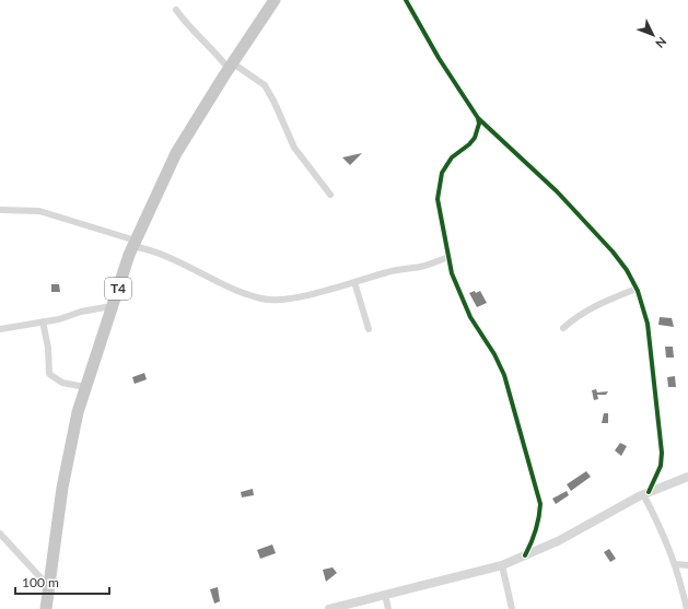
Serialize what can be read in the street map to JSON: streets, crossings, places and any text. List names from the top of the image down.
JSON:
{
  "streets": {
    "highway": ["T4"]
  },
  "scale_bar": "100 m",
  "north": "bottom right"
}
